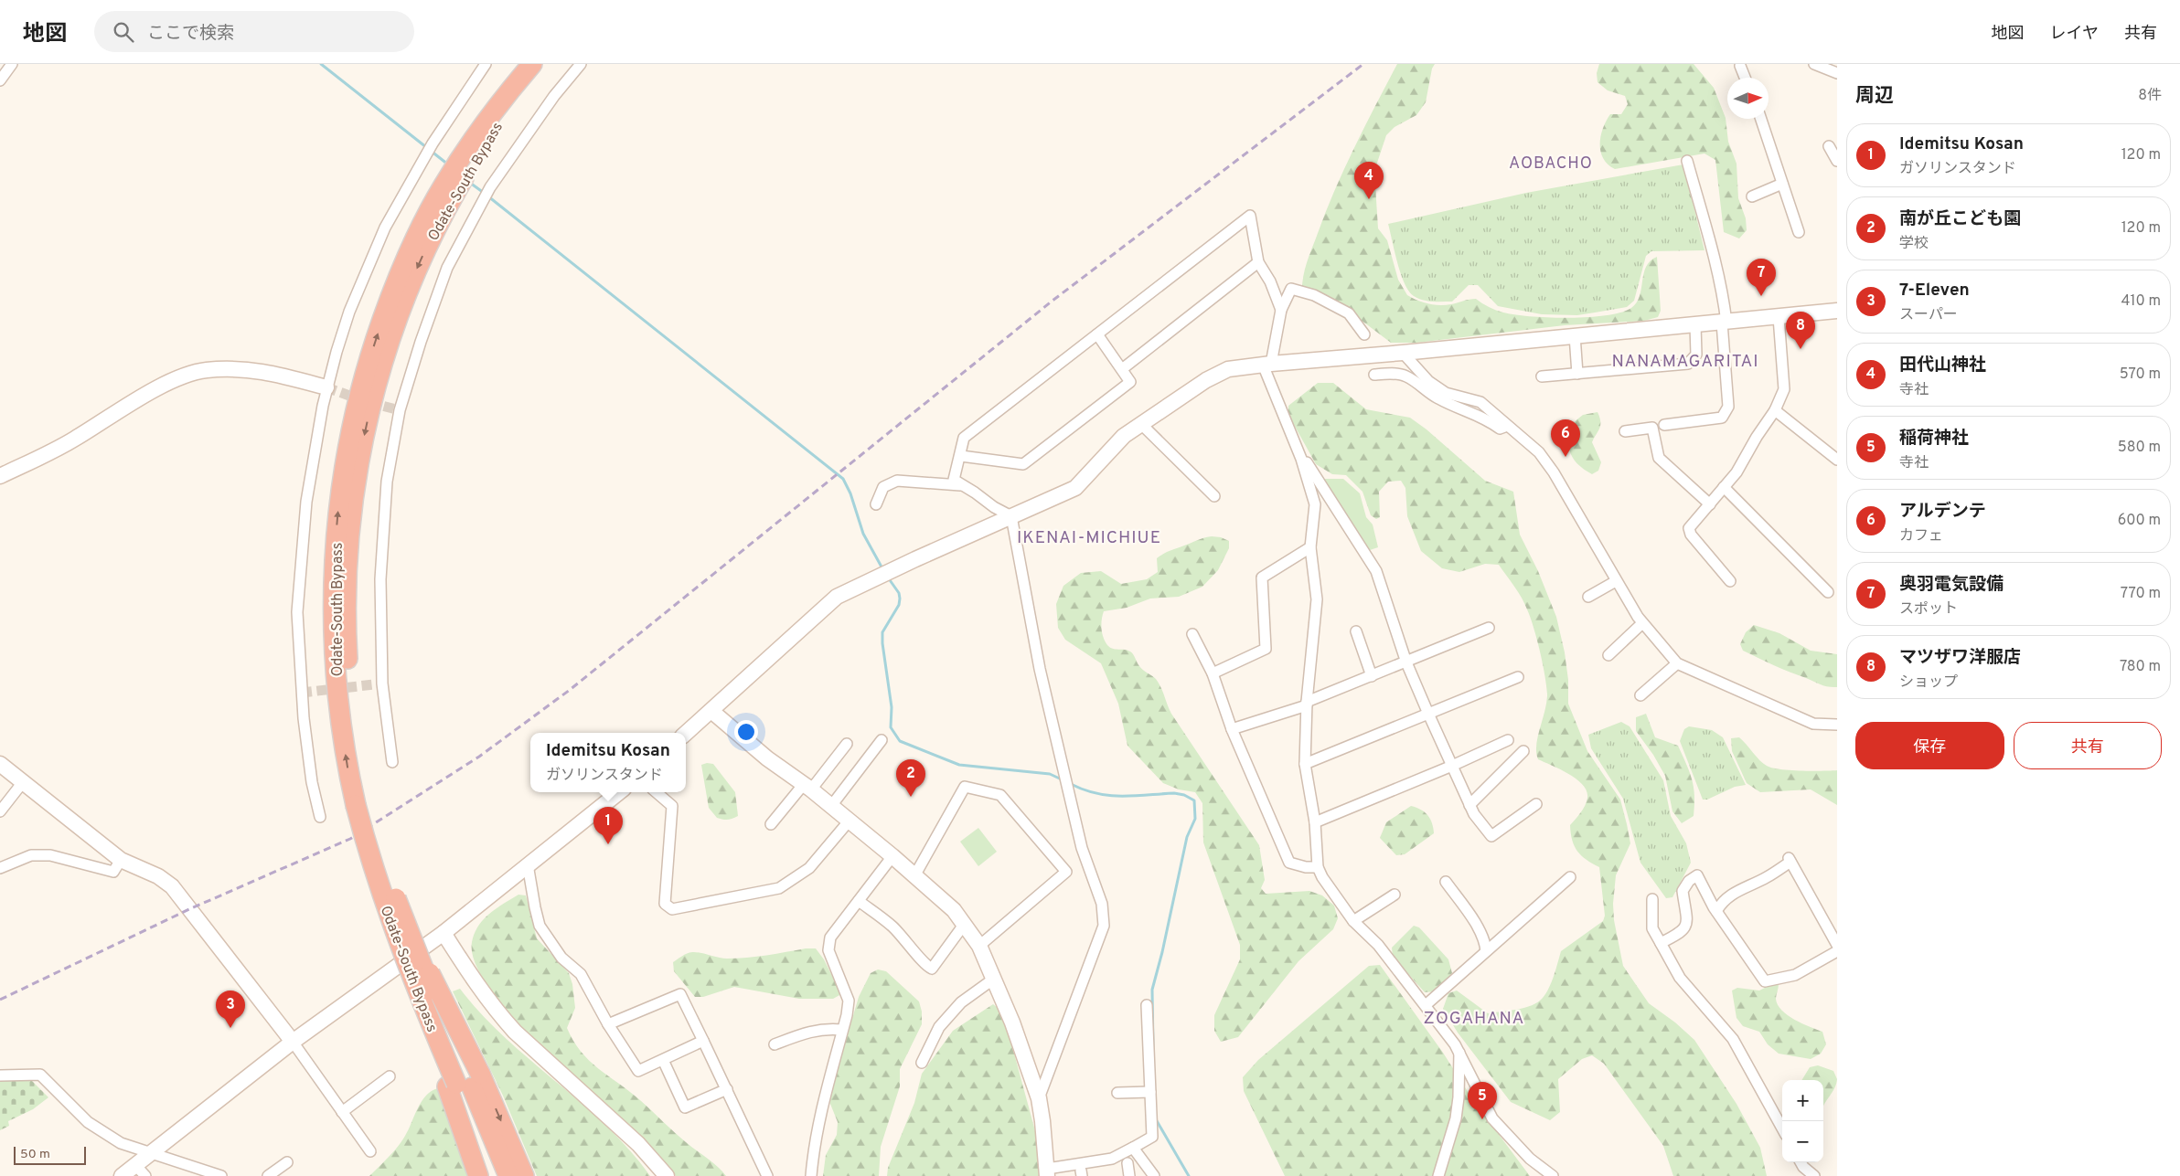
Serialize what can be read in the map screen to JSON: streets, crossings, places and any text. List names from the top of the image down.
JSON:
{
  "streets": {
    "highway": ["Odate-South Bypass"]
  },
  "districts": [
    "AOBACHO",
    "NANAMAGARITAI",
    "IKENAI-MICHIUE",
    "ZOGAHANA"
  ],
  "scale_bar": "50 m",
  "north": "right",
  "page": {
    "header": "地図",
    "search": "ここで検索",
    "nav": ["地図", "レイヤ", "共有"],
    "heading": ["周辺", "8件"],
    "list": [
      {
        "mark": "1",
        "name": "Idemitsu Kosan",
        "note": "ガソリンスタンド",
        "value": "120 m"
      },
      {
        "mark": "2",
        "name": "南が丘こども園",
        "note": "学校",
        "value": "120 m"
      },
      {
        "mark": "3",
        "name": "7-Eleven",
        "note": "スーパー",
        "value": "410 m"
      },
      {
        "mark": "4",
        "name": "田代山神社",
        "note": "寺社",
        "value": "570 m"
      },
      {
        "mark": "5",
        "name": "稲荷神社",
        "note": "寺社",
        "value": "580 m"
      },
      {
        "mark": "6",
        "name": "アルデンテ",
        "note": "カフェ",
        "value": "600 m"
      },
      {
        "mark": "7",
        "name": "奥羽電気設備",
        "note": "スポット",
        "value": "770 m"
      },
      {
        "mark": "8",
        "name": "マツザワ洋服店",
        "note": "ショップ",
        "value": "780 m"
      }
    ],
    "pins": [
      "4",
      "7",
      "8",
      "6",
      "2",
      "1",
      "3",
      "5"
    ],
    "buttons": ["保存", "共有"],
    "popup": ["Idemitsu Kosan", "ガソリンスタンド"],
    "map_buttons": ["+", "−"],
    "scale": "50 m"
  }
}
